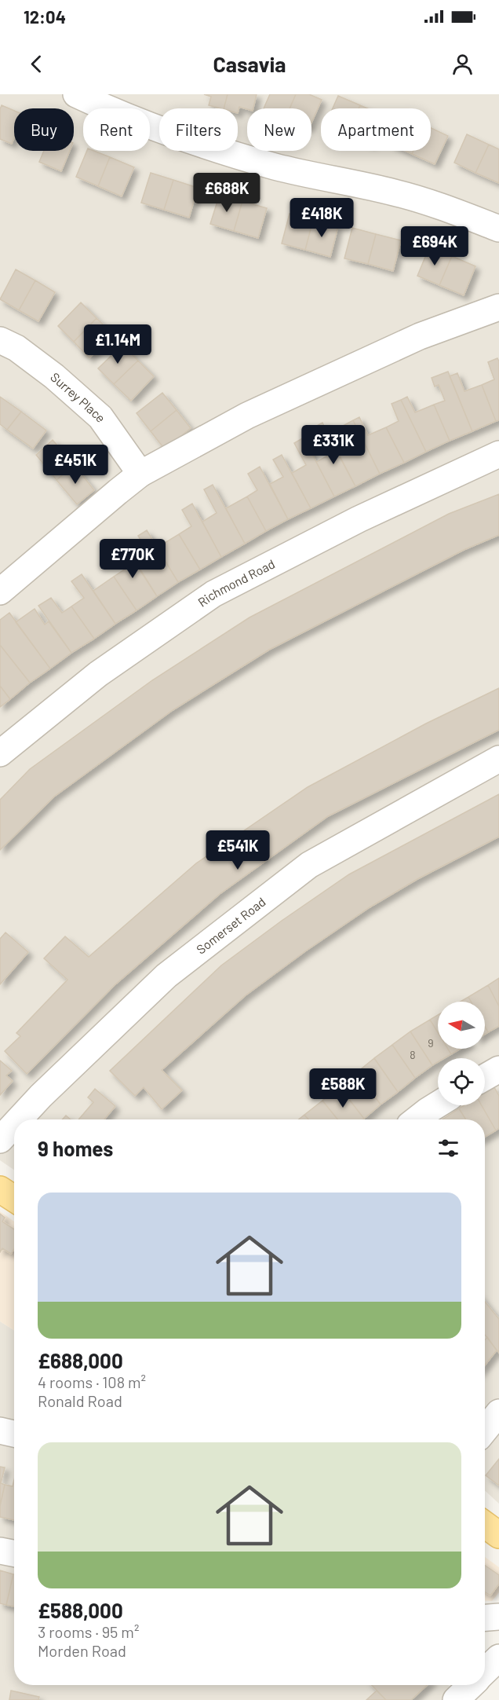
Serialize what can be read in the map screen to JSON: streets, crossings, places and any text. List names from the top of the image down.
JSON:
{
  "streets": {
    "street": ["Surrey Place", "Richmond Road", "Somerset Road"]
  },
  "house_numbers": ["9", "8"],
  "north": "left",
  "page": {
    "status": "12:04",
    "header": "Casavia",
    "chip": [
      "Buy",
      "Rent",
      "Filters",
      "New",
      "Apartment"
    ],
    "price": [
      "£688K",
      "£418K",
      "£694K",
      "£1.14M",
      "£331K",
      "£451K",
      "£770K",
      "£541K",
      "£588K"
    ],
    "heading": "9 homes",
    "list": [
      {
        "name": "£688,000",
        "note": "4 rooms · 108 m² · Ronald Road"
      },
      {
        "name": "£588,000",
        "note": "3 rooms · 95 m² · Morden Road"
      }
    ]
  }
}
